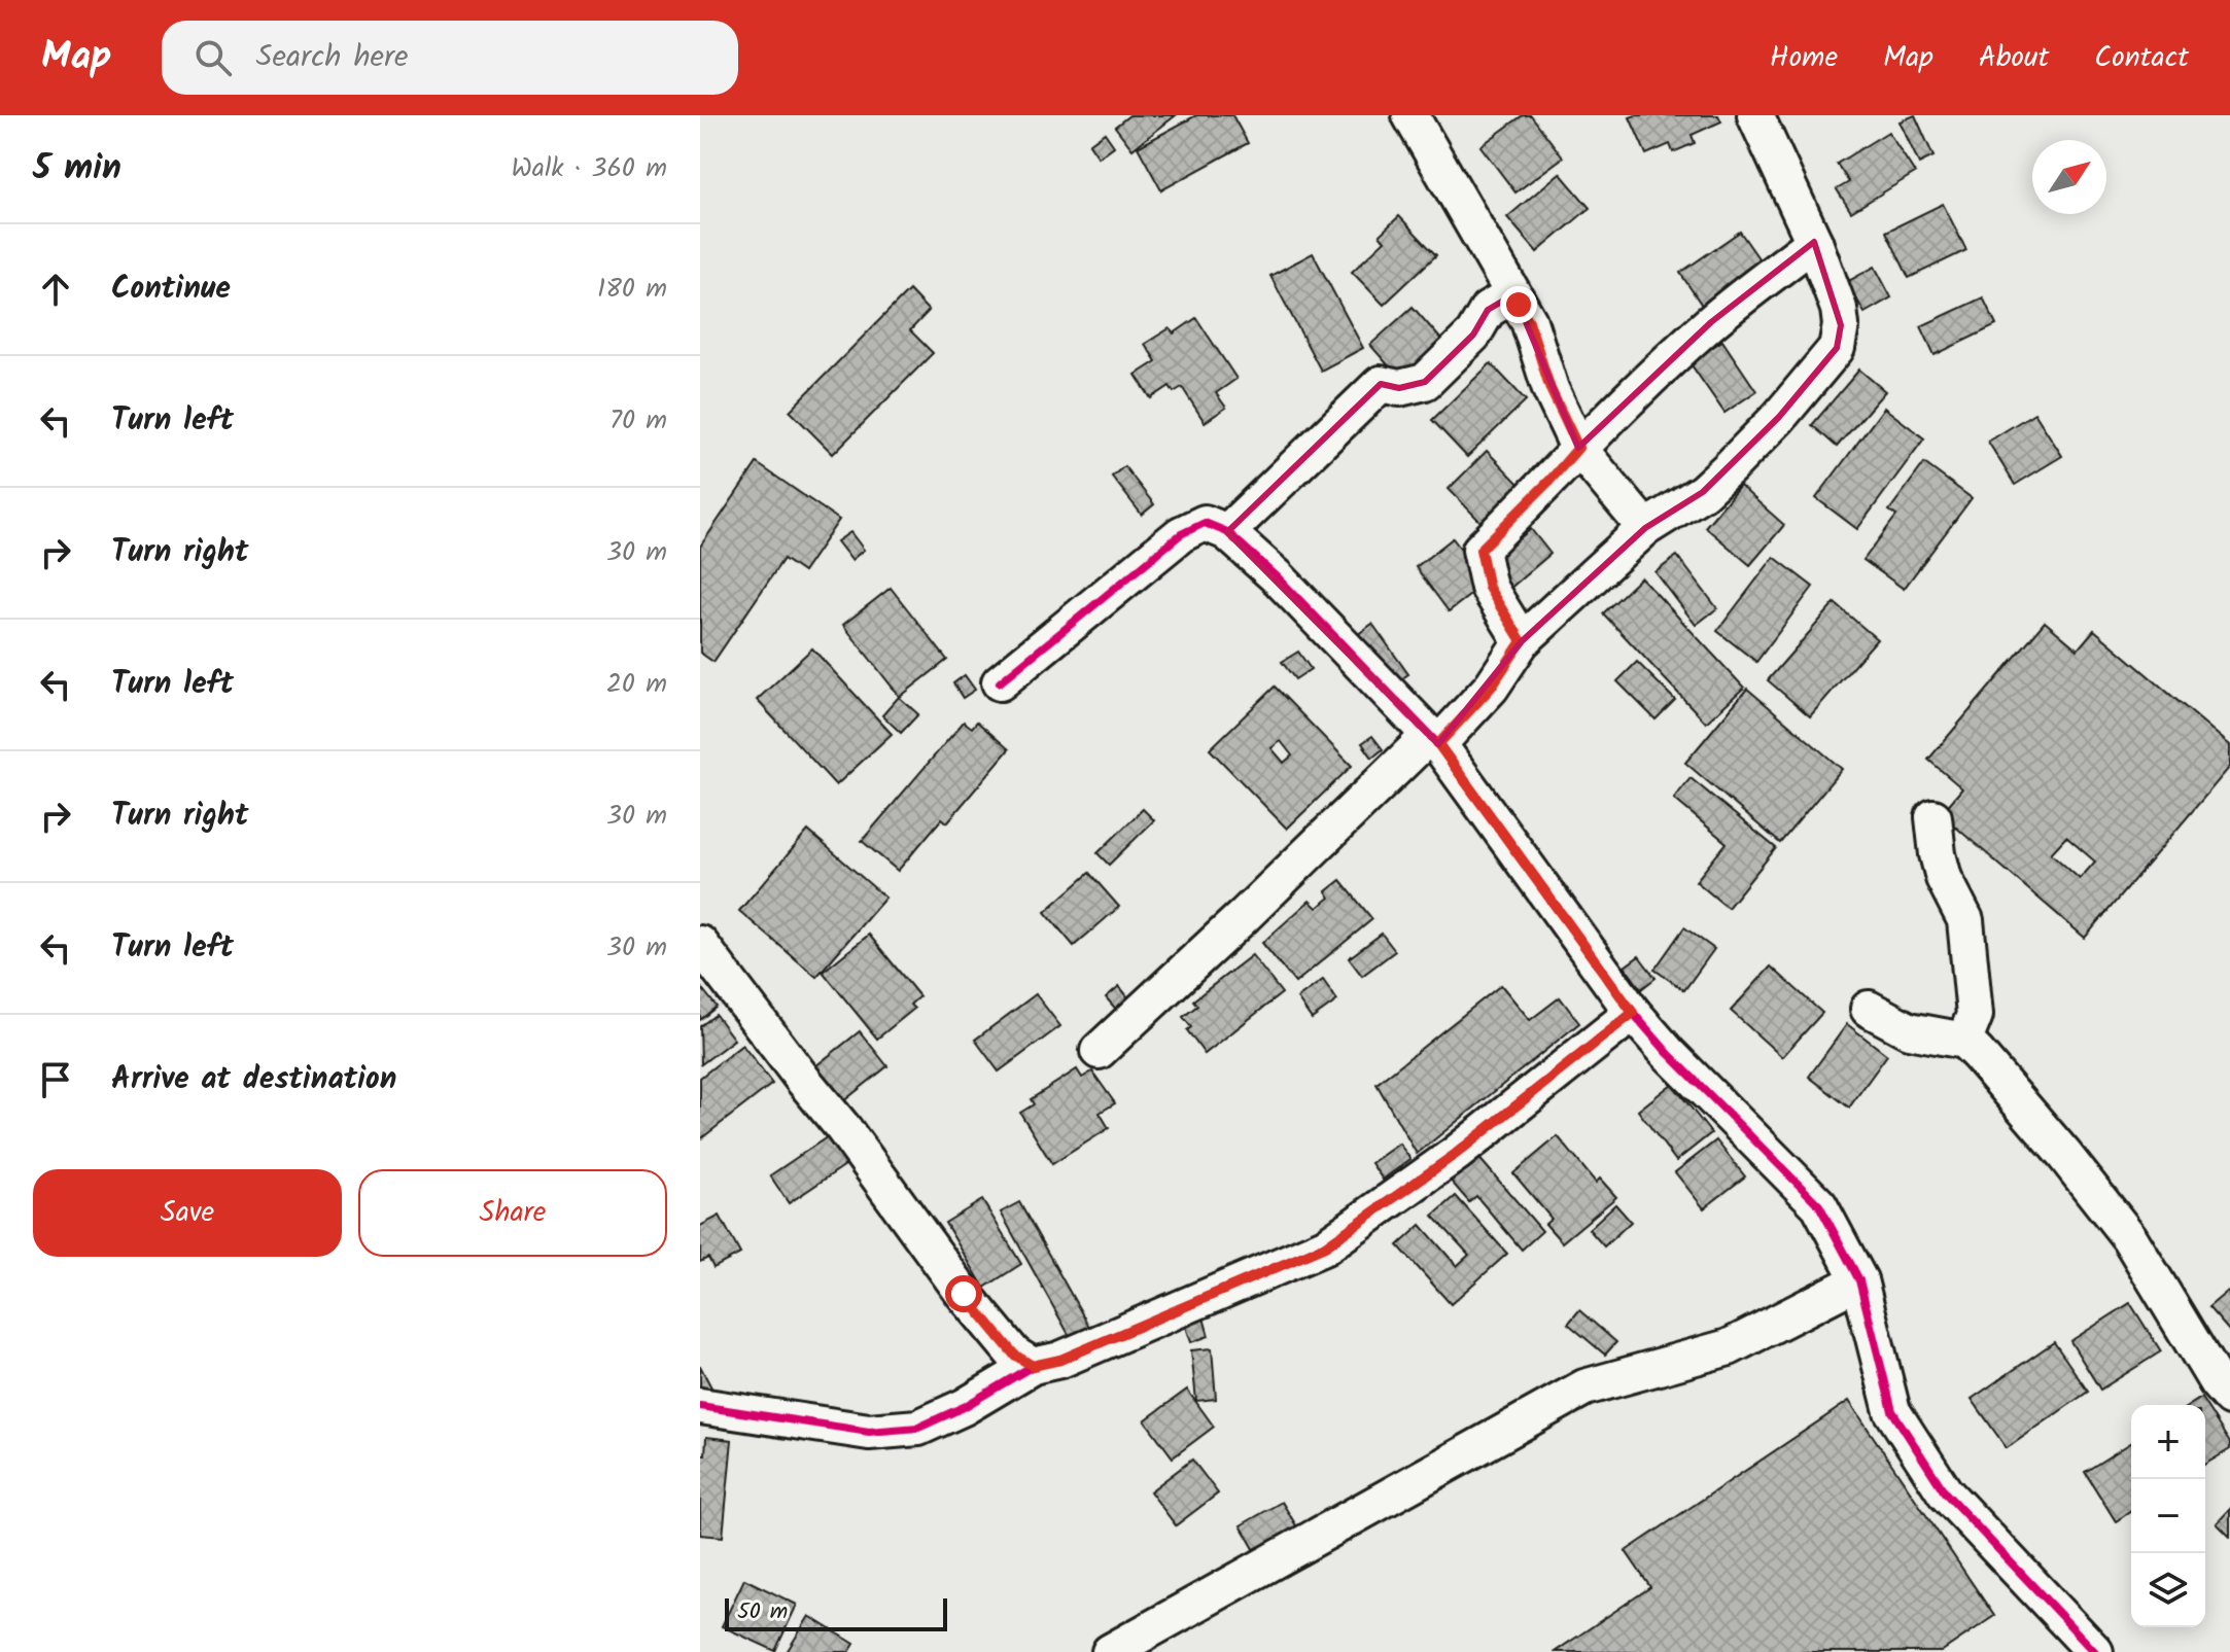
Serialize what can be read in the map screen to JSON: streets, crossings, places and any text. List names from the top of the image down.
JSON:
{
  "scale_bar": "50 m",
  "north": "top right",
  "page": {
    "header": "Map",
    "search": "Search here",
    "nav": [
      "Home",
      "Map",
      "About",
      "Contact"
    ],
    "heading": ["5 min", "Walk · 360 m"],
    "list": [
      ["Continue", "180 m"],
      ["Turn left", "70 m"],
      ["Turn right", "30 m"],
      ["Turn left", "20 m"],
      ["Turn right", "30 m"],
      ["Turn left", "30 m"],
      "Arrive at destination"
    ],
    "buttons": ["Save", "Share"],
    "map_buttons": ["+", "−"],
    "scale": "50 m"
  }
}
